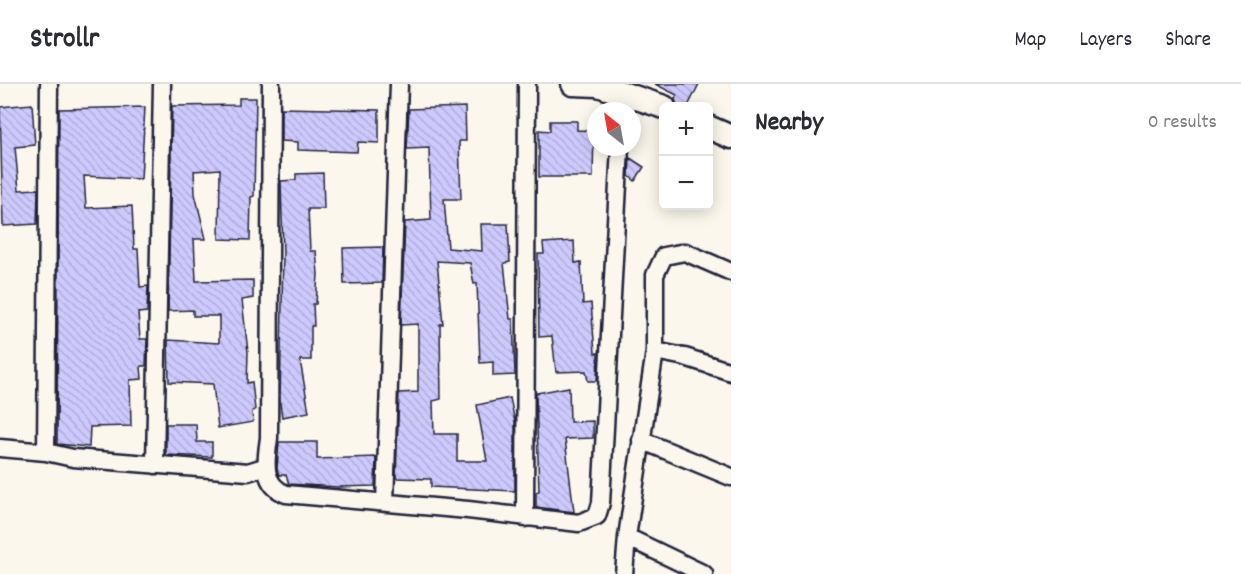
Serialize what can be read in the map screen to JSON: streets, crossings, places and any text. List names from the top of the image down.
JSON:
{
  "north": "top left",
  "page": {
    "header": "Strollr",
    "nav": ["Map", "Layers", "Share"],
    "heading": ["Nearby", "0 results"],
    "map_buttons": ["+", "−"]
  }
}
